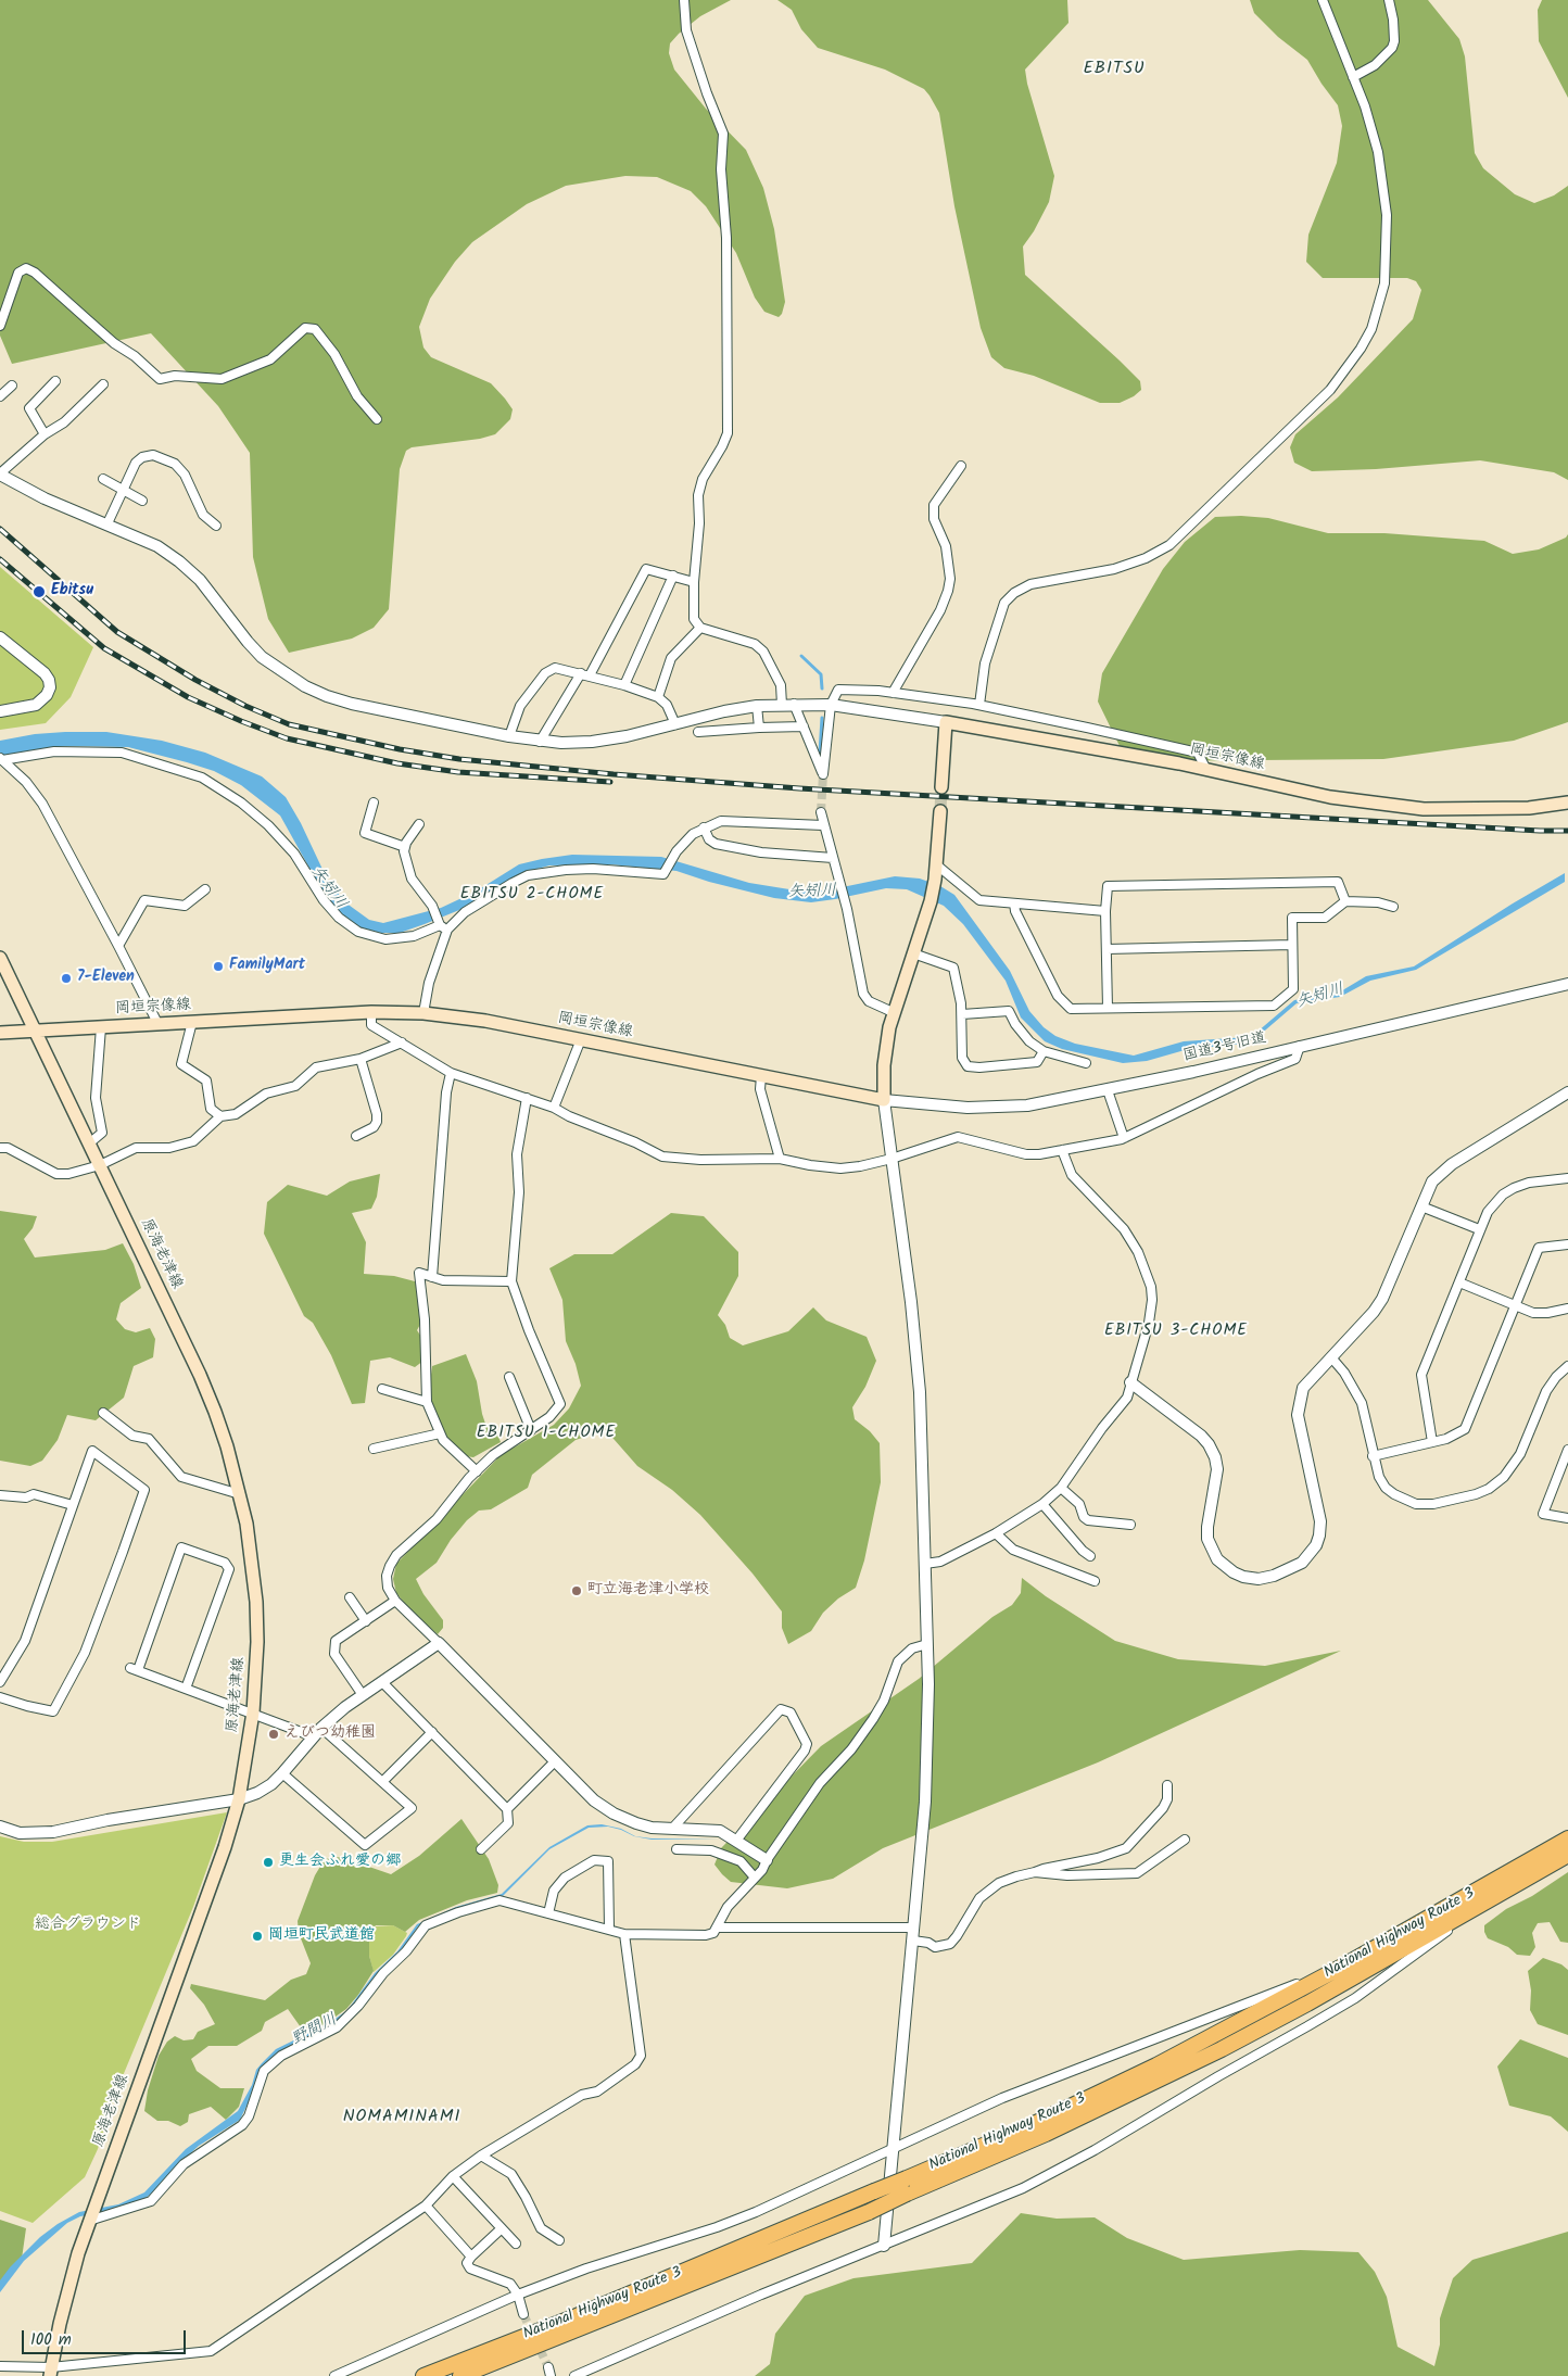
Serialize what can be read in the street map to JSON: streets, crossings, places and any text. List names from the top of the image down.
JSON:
{
  "streets": {
    "highway": ["National Highway Route 3"],
    "main road": ["岡垣宗像線", "原海老津線"],
    "street": ["国道3号旧道"]
  },
  "crossings": [
    ["岡垣宗像線", "国道3号旧道"],
    ["岡垣宗像線", "原海老津線"]
  ],
  "districts": [
    "EBITSU",
    "EBITSU 2-CHOME",
    "EBITSU 3-CHOME",
    "EBITSU 1-CHOME",
    "NOMAMINAMI"
  ],
  "water": ["矢矧川", "野間川"],
  "parks": ["総合グラウンド"],
  "places": [
    "Ebitsu",
    "FamilyMart",
    "7-Eleven",
    "町立海老津小学校",
    "えびつ幼稚園",
    "更生会ふれ愛の郷",
    "岡垣町民武道館"
  ],
  "scale_bar": "100 m"
}
